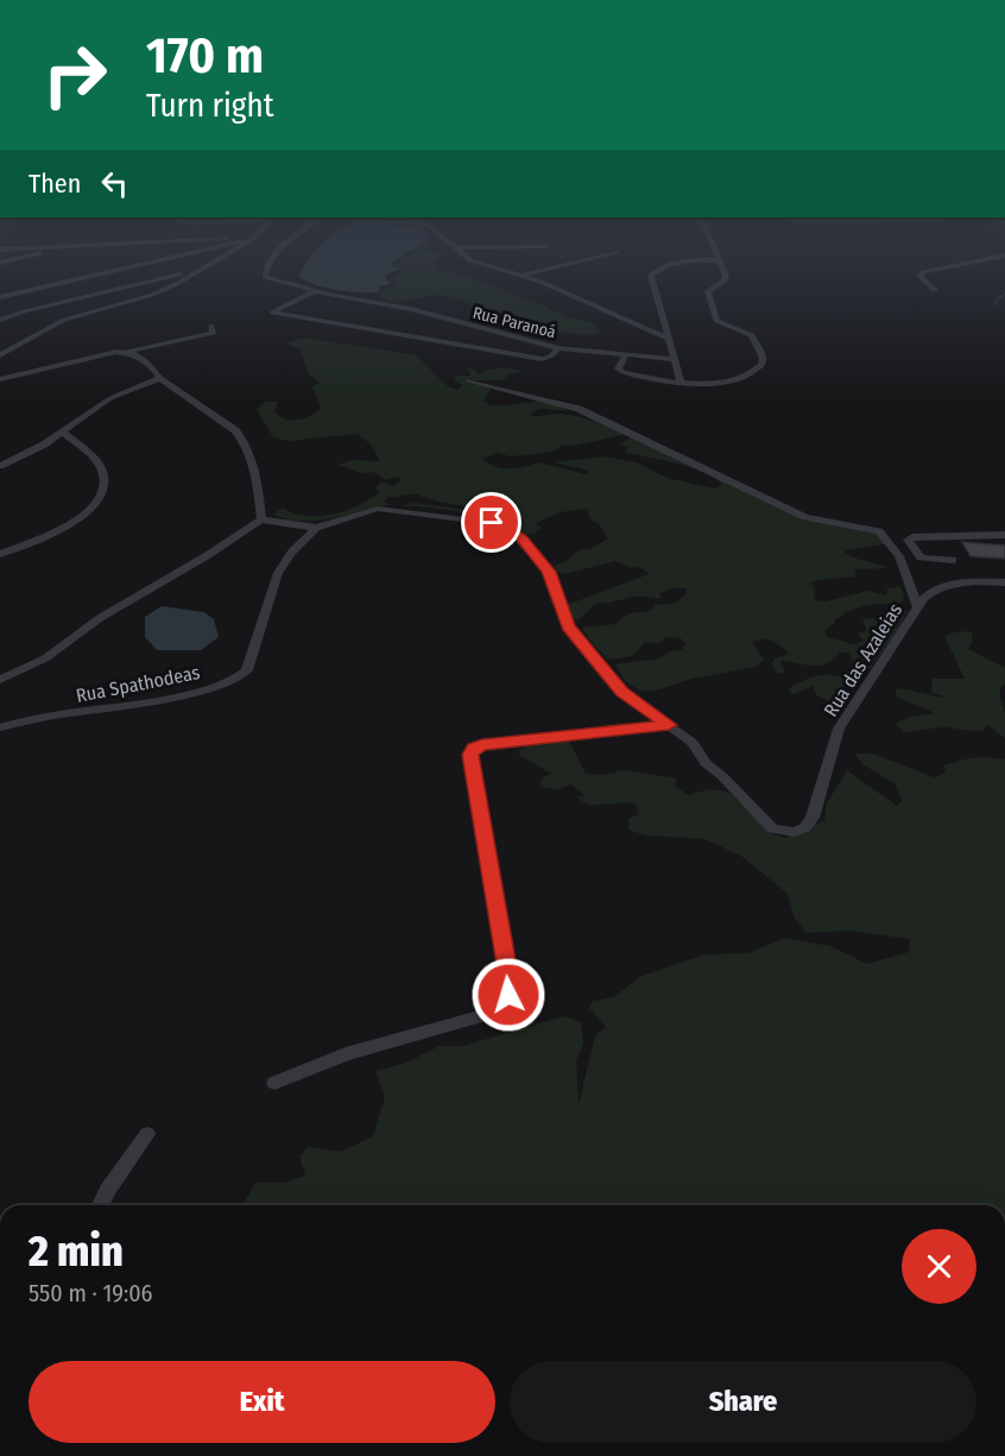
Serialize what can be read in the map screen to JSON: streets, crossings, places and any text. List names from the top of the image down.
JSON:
{
  "streets": {
    "street": ["Rua Paranoá", "Rua das Azaleias", "Rua Spathodeas"]
  },
  "crossings": [
    ["Rua das Azaleias", "Rua Spathodeas"]
  ],
  "page": {
    "turn": ["170 m", "Turn right"],
    "then": "Then",
    "heading": ["2 min", "550 m · 19:06"],
    "buttons": ["Exit", "Share"]
  }
}
